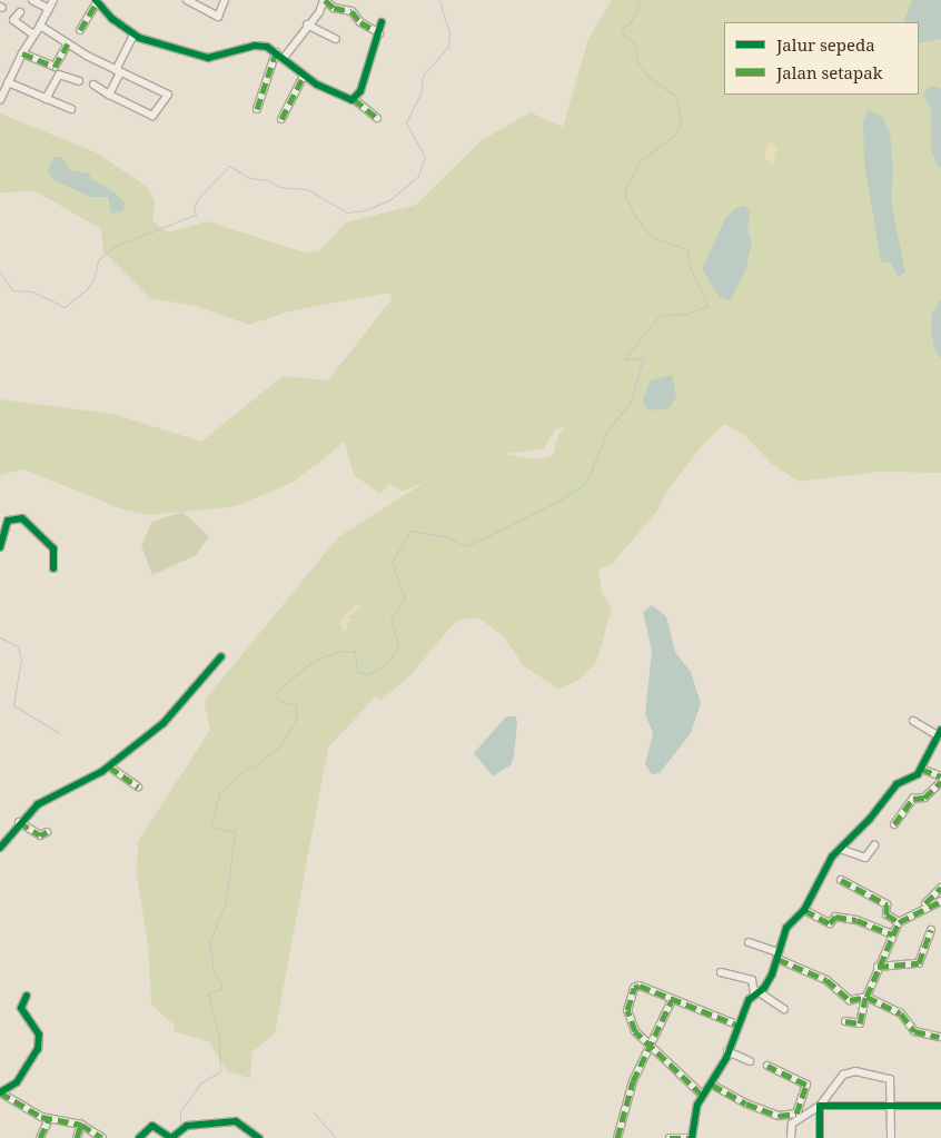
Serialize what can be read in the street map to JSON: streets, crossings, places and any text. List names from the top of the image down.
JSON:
{
  "legend": ["Jalur sepeda", "Jalan setapak"]
}
